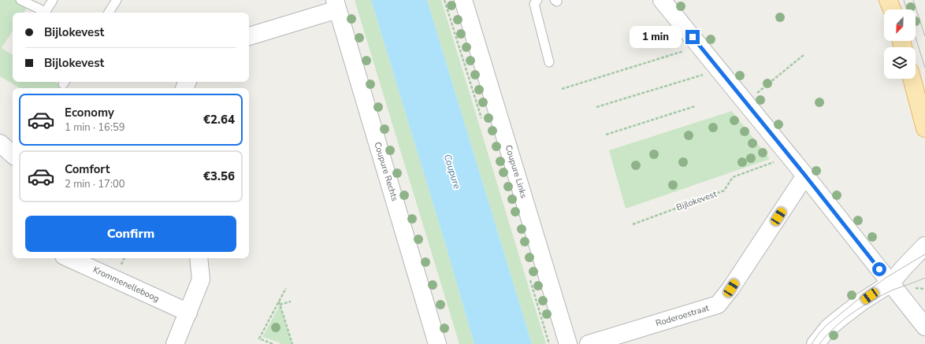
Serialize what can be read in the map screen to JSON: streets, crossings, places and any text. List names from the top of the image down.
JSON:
{
  "streets": {
    "street": [
      "Coupure Rechts",
      "Coupure Links",
      "Krommenelleboog",
      "Roderoestraat"
    ],
    "path": ["Bijlokevest"]
  },
  "water": ["Coupure"],
  "north": "bottom left",
  "page": {
    "banner": ["Bijlokevest", "Bijlokevest"],
    "bubble": "1 min",
    "list": [
      {
        "name": "Economy",
        "note": "1 min · 16:59",
        "value": "€2.64"
      },
      {
        "name": "Comfort",
        "note": "2 min · 17:00",
        "value": "€3.56"
      }
    ],
    "buttons": "Confirm"
  }
}
